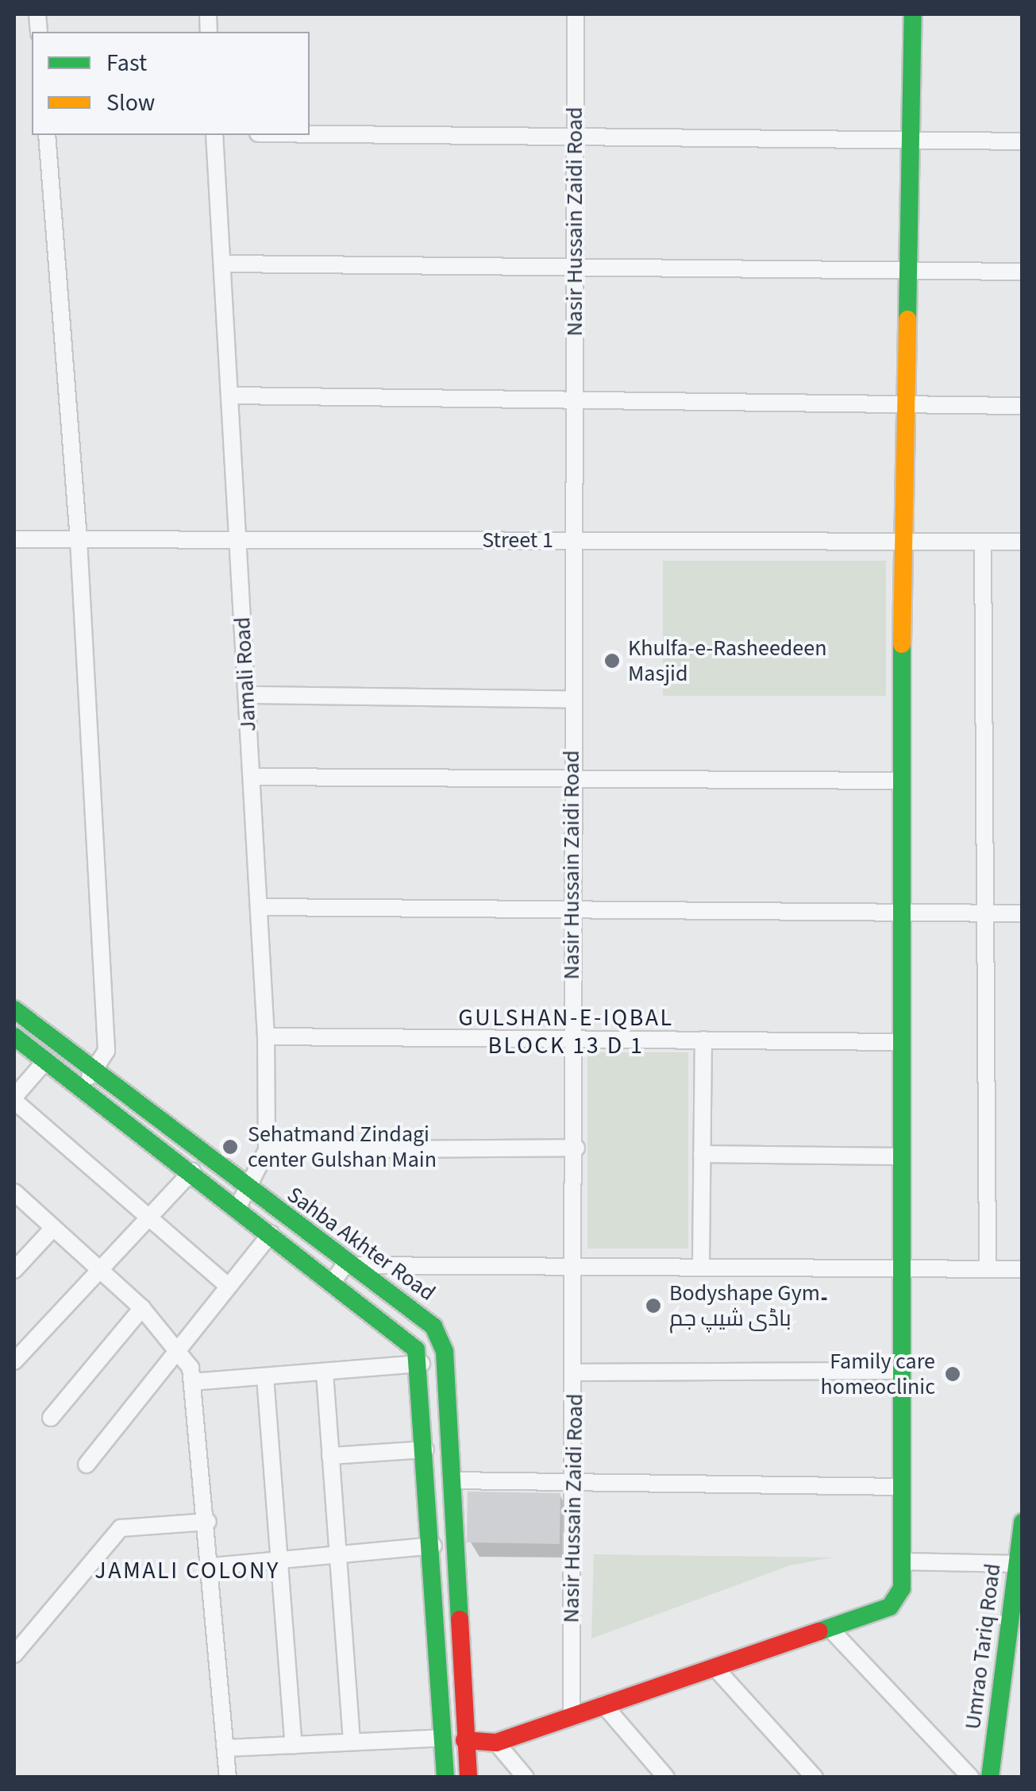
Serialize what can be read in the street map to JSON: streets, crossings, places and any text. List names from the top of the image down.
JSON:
{
  "streets": {
    "street": [
      "Nasir Hussain Zaidi Road",
      "Street 1",
      "Jamali Road",
      "Sahba Akhter Road",
      "Umrao Tariq Road"
    ]
  },
  "crossings": [
    ["Nasir Hussain Zaidi Road", "Street 1"],
    ["Street 1", "Jamali Road"],
    ["Jamali Road", "Sahba Akhter Road"]
  ],
  "districts": ["GULSHAN-E-IQBAL BLOCK 13 D 1", "JAMALI COLONY"],
  "places": [
    "Khulfa-e-Rasheedeen Masjid",
    "Sehatmand Zindagi center Gulshan Main",
    "Bodyshape Gym۔ باڈی شیپ جم",
    "Family care homeoclinic"
  ],
  "legend": ["Fast", "Slow"]
}
